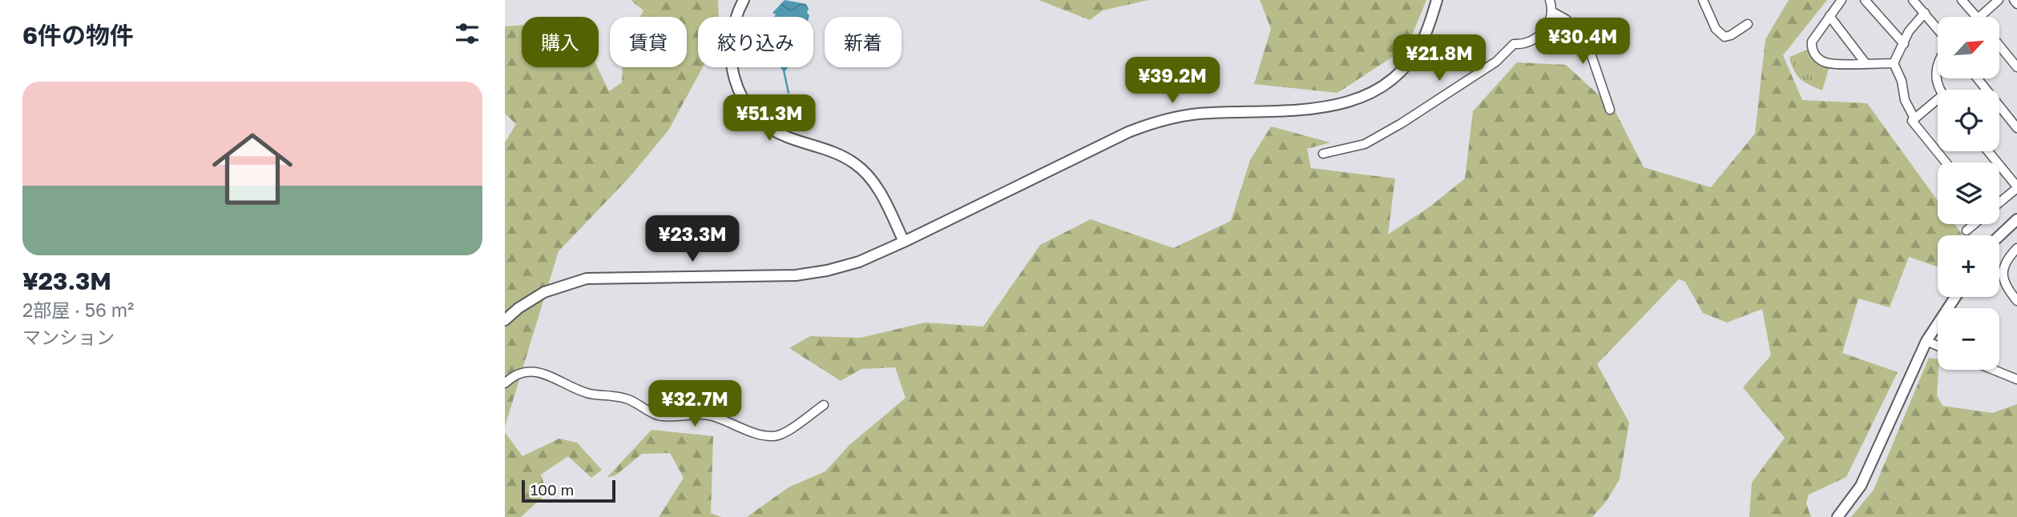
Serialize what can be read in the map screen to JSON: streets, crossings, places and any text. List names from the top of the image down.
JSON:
{
  "scale_bar": "100 m",
  "north": "top right",
  "page": {
    "heading": "6件の物件",
    "map_buttons": ["+", "−"],
    "chip": [
      "購入",
      "賃貸",
      "絞り込み",
      "新着"
    ],
    "price": [
      "¥30.4M",
      "¥21.8M",
      "¥39.2M",
      "¥51.3M",
      "¥23.3M",
      "¥32.7M"
    ],
    "list": [
      {
        "name": "¥23.3M",
        "note": "2部屋 · 56 m² · マンション"
      }
    ],
    "scale": "100 m"
  }
}
